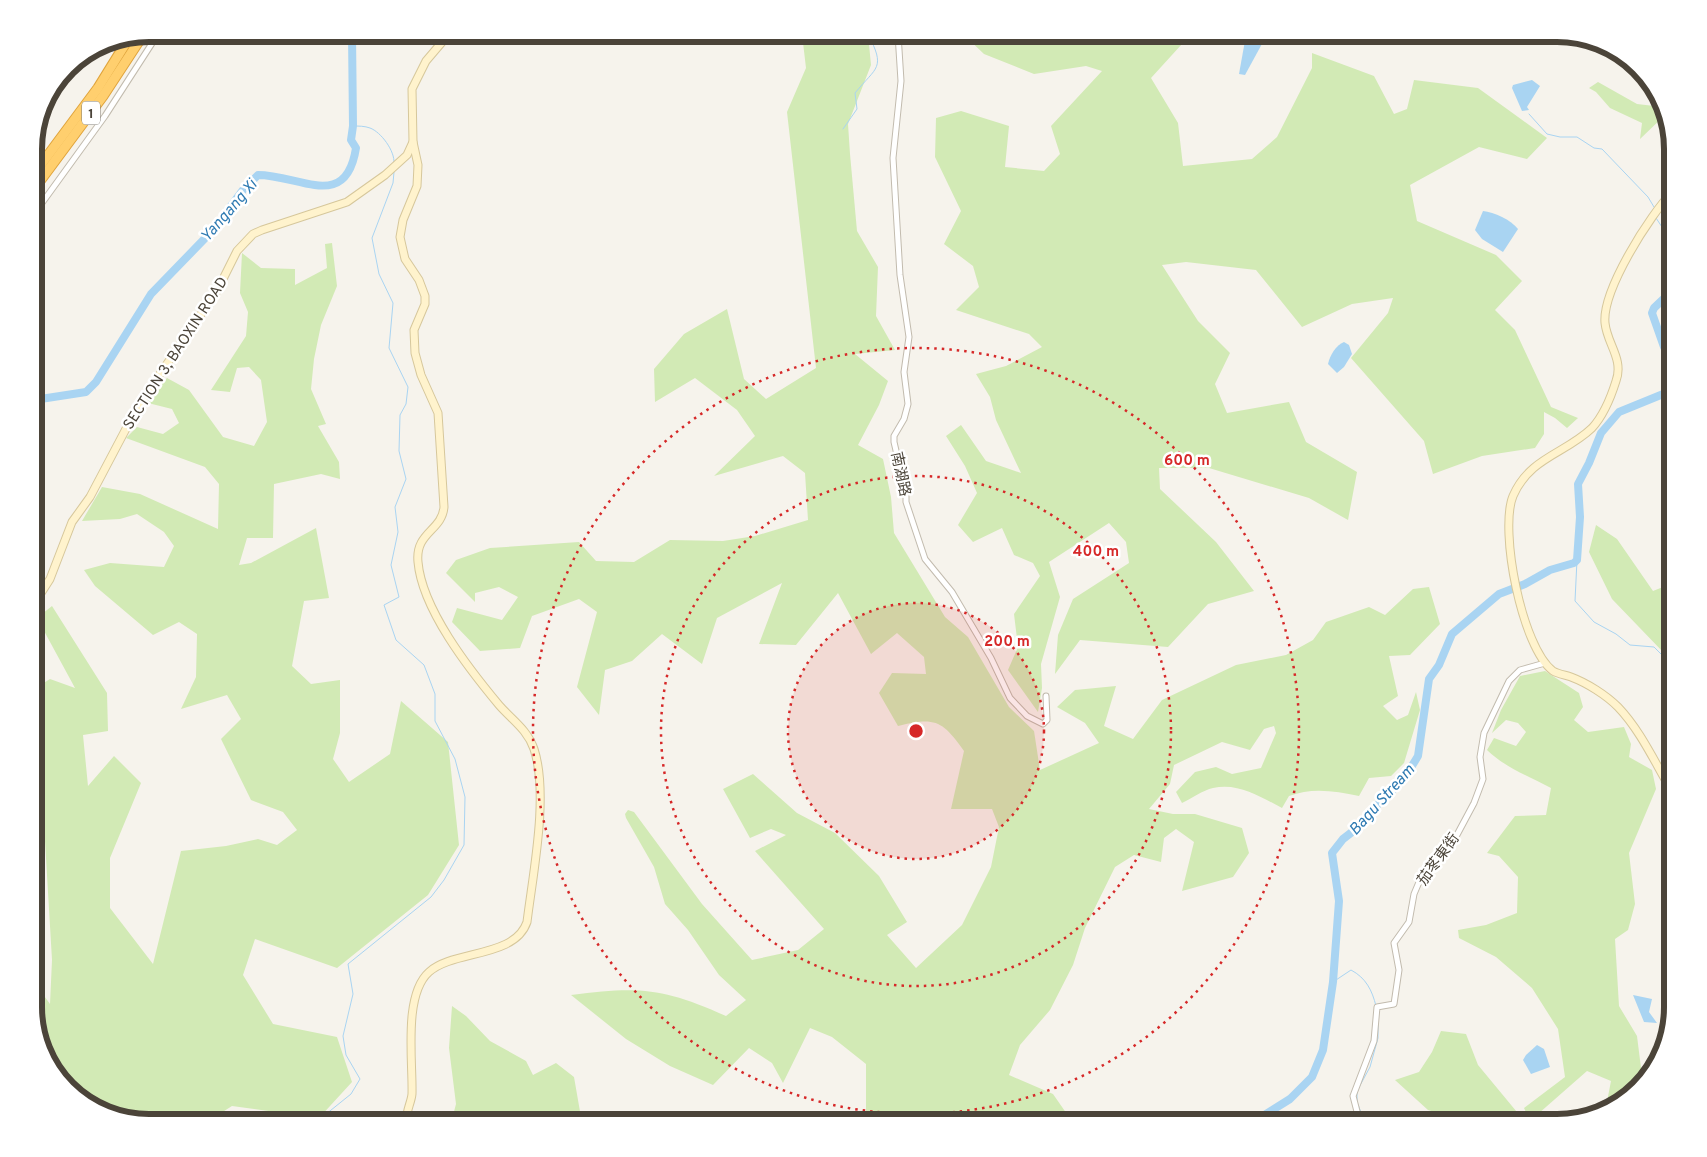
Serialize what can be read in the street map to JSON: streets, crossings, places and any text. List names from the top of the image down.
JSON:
{
  "streets": {
    "highway": ["1"],
    "street": ["SECTION 3, BAOXIN ROAD", "南湖路", "茄苳東街"]
  },
  "water": ["Yangang Xi", "Bagu Stream"],
  "rings": ["600 m", "400 m", "200 m"]
}
